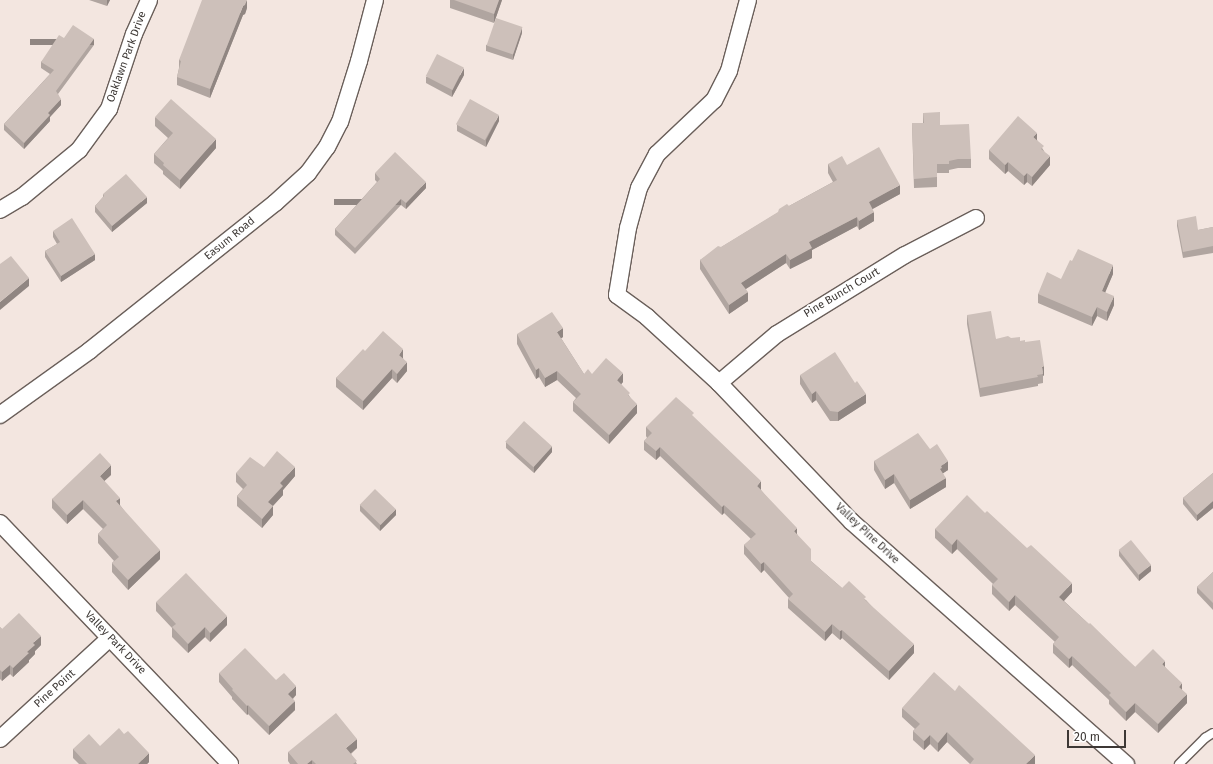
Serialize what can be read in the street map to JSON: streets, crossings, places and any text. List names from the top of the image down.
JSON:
{
  "streets": {
    "street": [
      "Oaklawn Park Drive",
      "Easum Road",
      "Pine Bunch Court",
      "Valley Pine Drive",
      "Valley Park Drive",
      "Pine Point"
    ]
  },
  "crossings": [
    ["Pine Bunch Court", "Valley Pine Drive"],
    ["Valley Park Drive", "Pine Point"]
  ],
  "scale_bar": "20 m"
}
